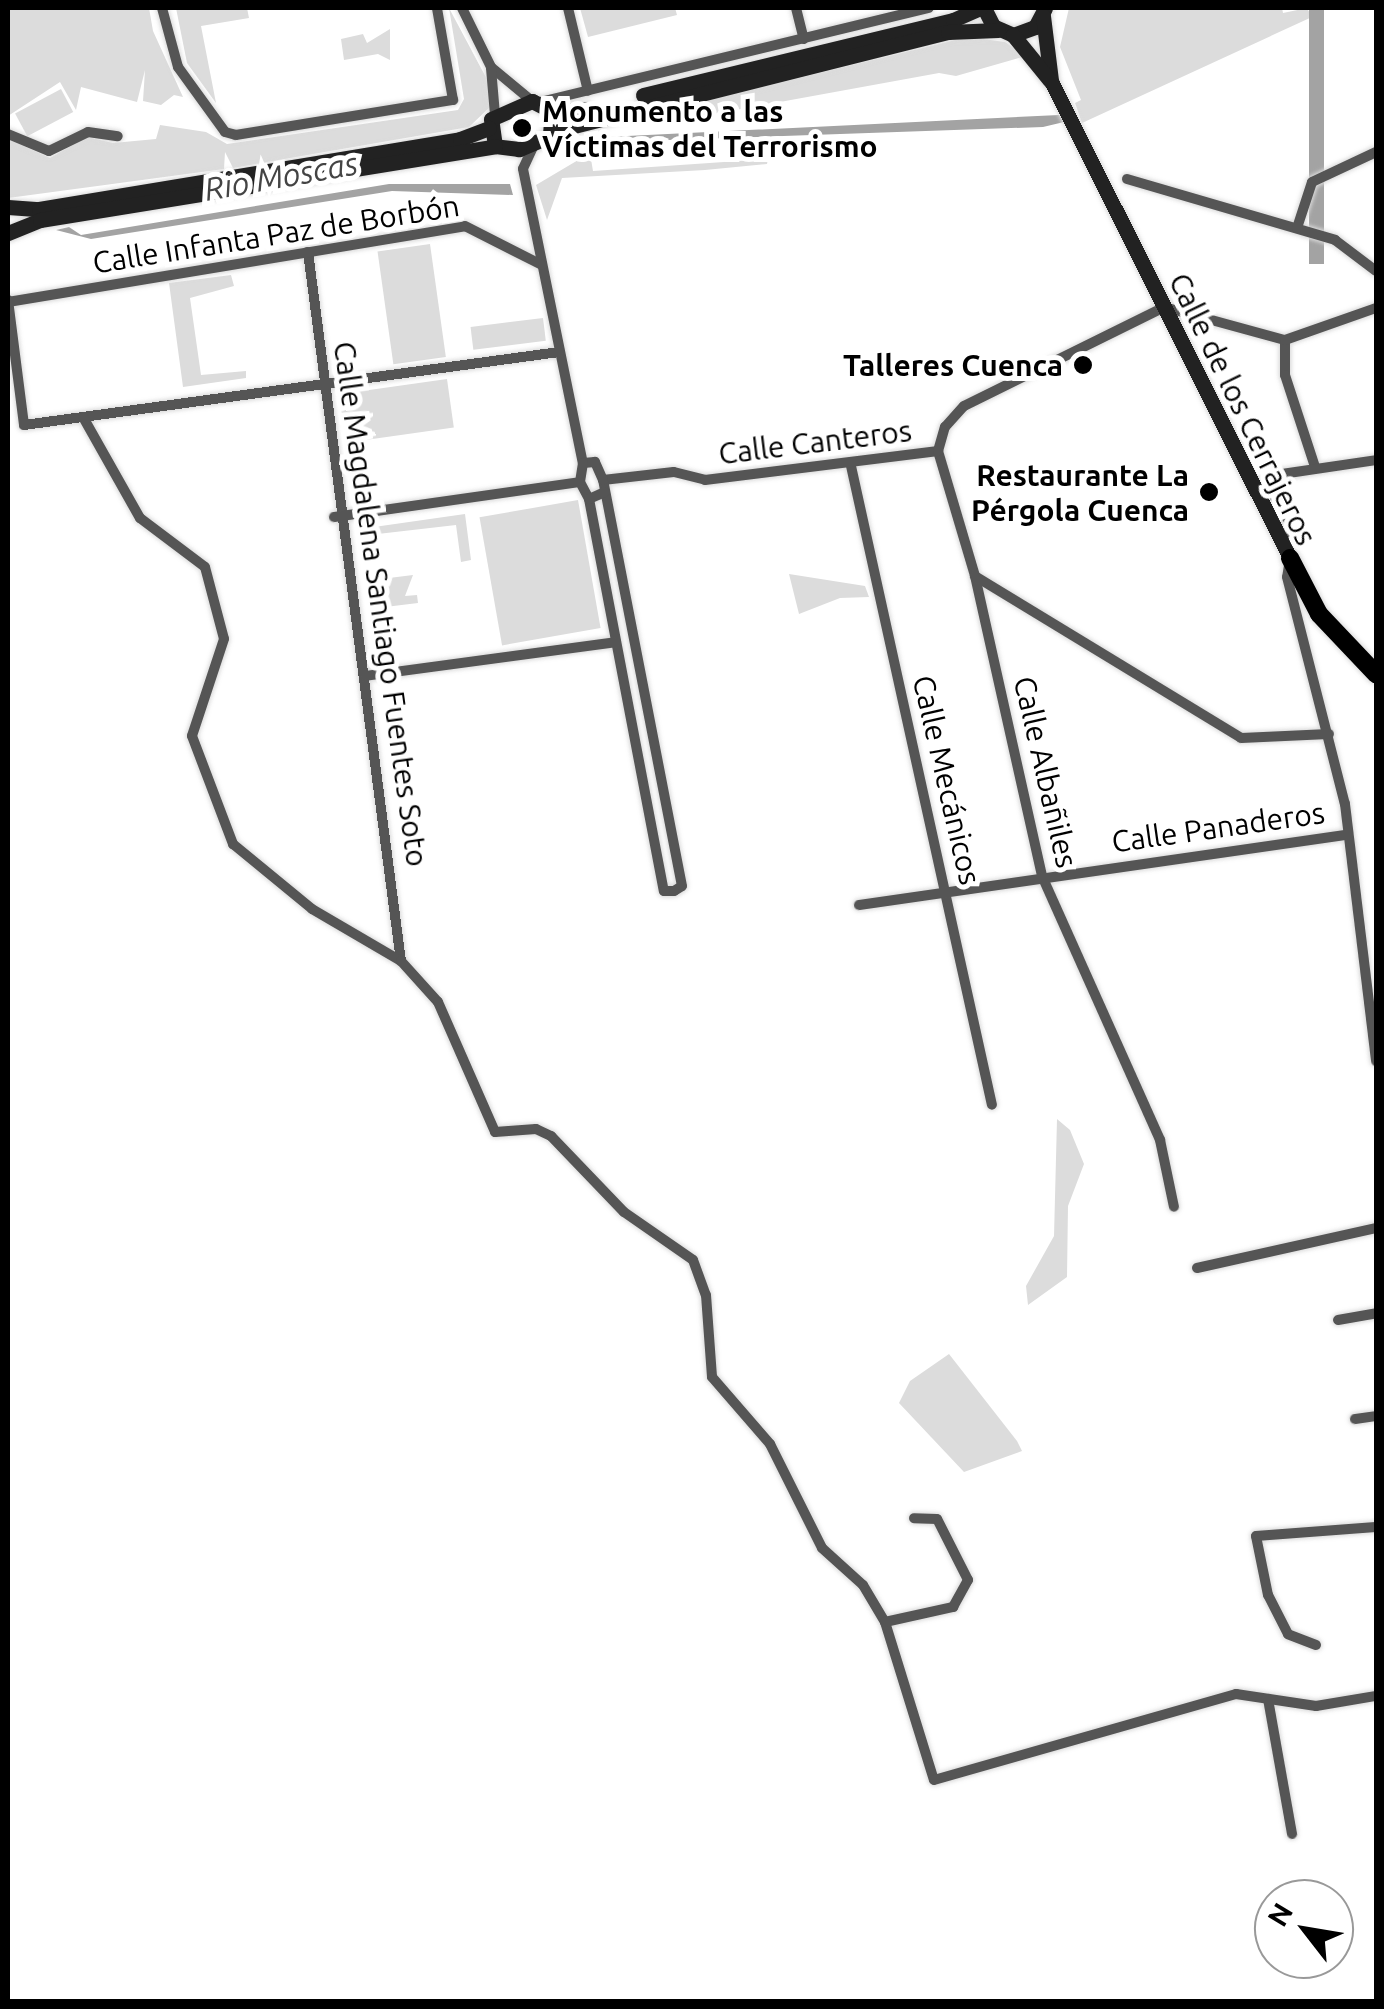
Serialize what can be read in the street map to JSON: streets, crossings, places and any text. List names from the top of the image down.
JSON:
{
  "streets": {
    "main road": ["Calle de los Cerrajeros"],
    "street": [
      "Calle Infanta Paz de Borbón",
      "Calle Canteros",
      "Calle Magdalena Santiago Fuentes Soto",
      "Calle Albañiles",
      "Calle Mecánicos",
      "Calle Panaderos"
    ]
  },
  "crossings": [
    ["Calle Infanta Paz de Borbón", "Calle Magdalena Santiago Fuentes Soto"],
    ["Calle de los Cerrajeros", "Calle Canteros"],
    ["Calle de los Cerrajeros", "Calle Panaderos"],
    ["Calle Canteros", "Calle Albañiles"],
    ["Calle Canteros", "Calle Mecánicos"],
    ["Calle Albañiles", "Calle Panaderos"],
    ["Calle Mecánicos", "Calle Panaderos"]
  ],
  "water": ["Rio Moscas"],
  "places": ["Monumento a las Víctimas del Terrorismo", "Talleres Cuenca", "Restaurante La Pérgola Cuenca"],
  "north": "top left"
}
